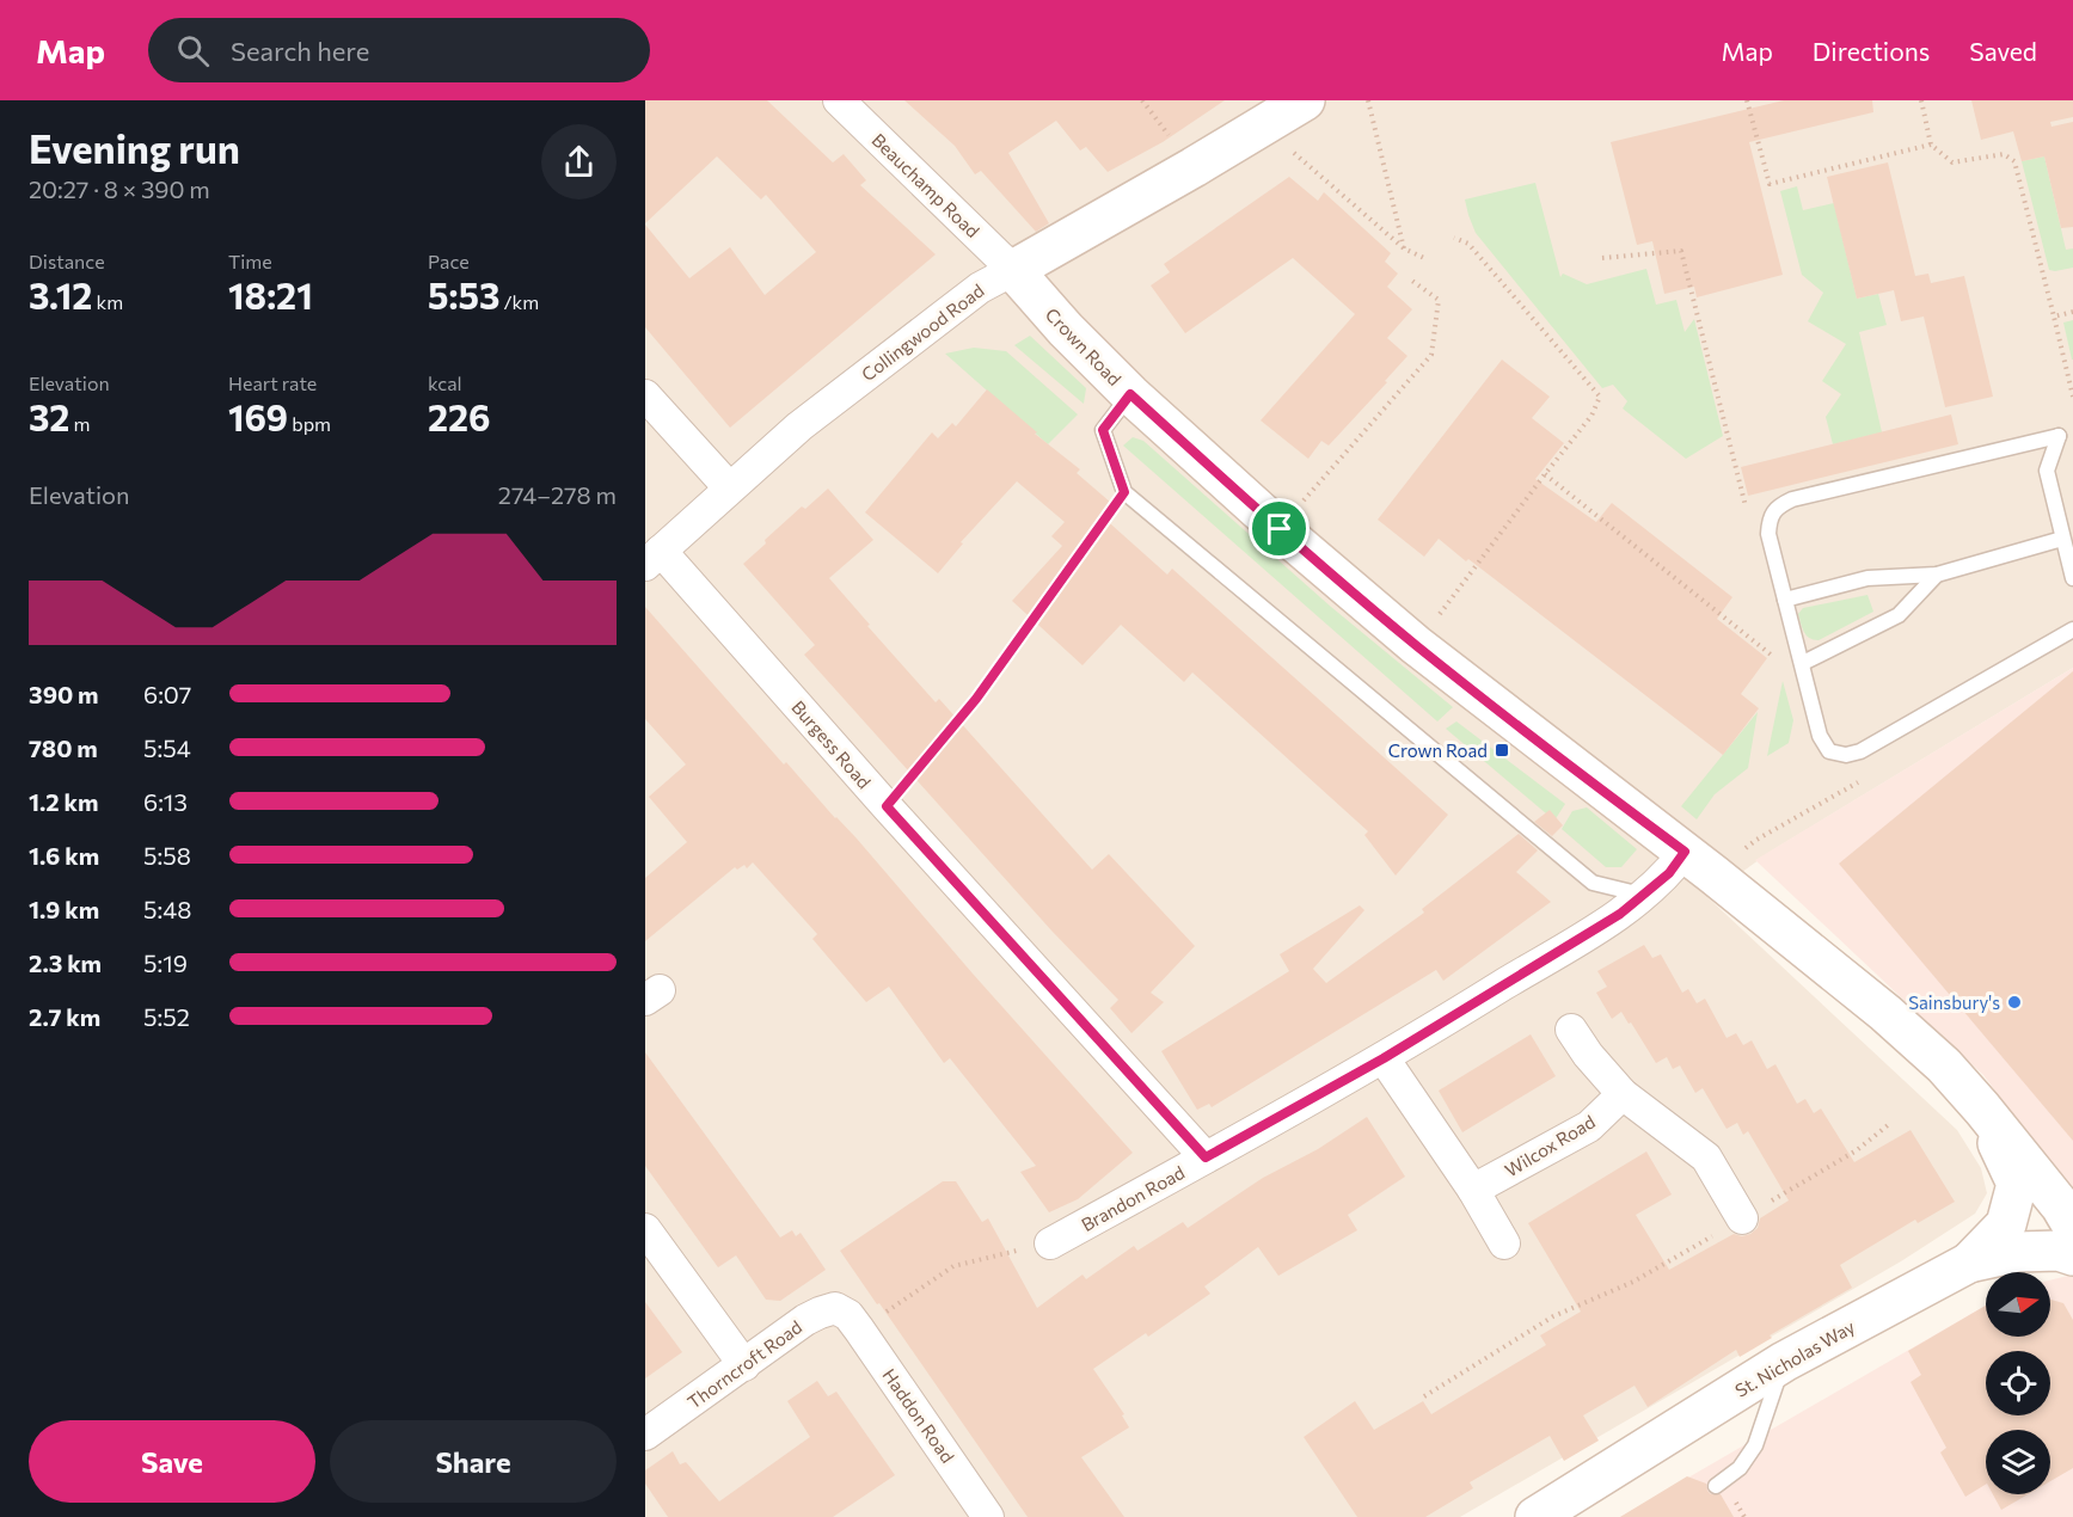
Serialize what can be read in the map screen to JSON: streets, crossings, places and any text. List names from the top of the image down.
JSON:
{
  "streets": {
    "street": [
      "Beauchamp Road",
      "Collingwood Road",
      "Crown Road",
      "Burgess Road",
      "Wilcox Road",
      "Brandon Road",
      "St. Nicholas Way",
      "Thorncroft Road",
      "Haddon Road"
    ]
  },
  "crossings": [
    ["Beauchamp Road", "Collingwood Road"],
    ["Beauchamp Road", "Crown Road"],
    ["Collingwood Road", "Crown Road"],
    ["Collingwood Road", "Burgess Road"],
    ["Crown Road", "Brandon Road"],
    ["Crown Road", "St. Nicholas Way"],
    ["Burgess Road", "Brandon Road"],
    ["Thorncroft Road", "Haddon Road"]
  ],
  "places": {
    "transit": ["Crown Road"],
    "other": ["Sainsbury's"]
  },
  "north": "right",
  "page": {
    "header": "Map",
    "search": "Search here",
    "nav": ["Map", "Directions", "Saved"],
    "heading": ["Evening run", "20:27 · 8 × 390 m"],
    "stats": [
      ["Distance", "3.12 km"],
      ["Time", "18:21"],
      ["Pace", "5:53 /km"],
      ["Elevation", "32 m"],
      ["Heart rate", "169 bpm"],
      ["kcal", "226"]
    ],
    "chart": ["Elevation", "274–278 m"],
    "list": [
      {
        "name": "390 m",
        "note": "6:07"
      },
      {
        "name": "780 m",
        "note": "5:54"
      },
      {
        "name": "1.2 km",
        "note": "6:13"
      },
      {
        "name": "1.6 km",
        "note": "5:58"
      },
      {
        "name": "1.9 km",
        "note": "5:48"
      },
      {
        "name": "2.3 km",
        "note": "5:19"
      },
      {
        "name": "2.7 km",
        "note": "5:52"
      }
    ],
    "buttons": ["Save", "Share"]
  }
}
